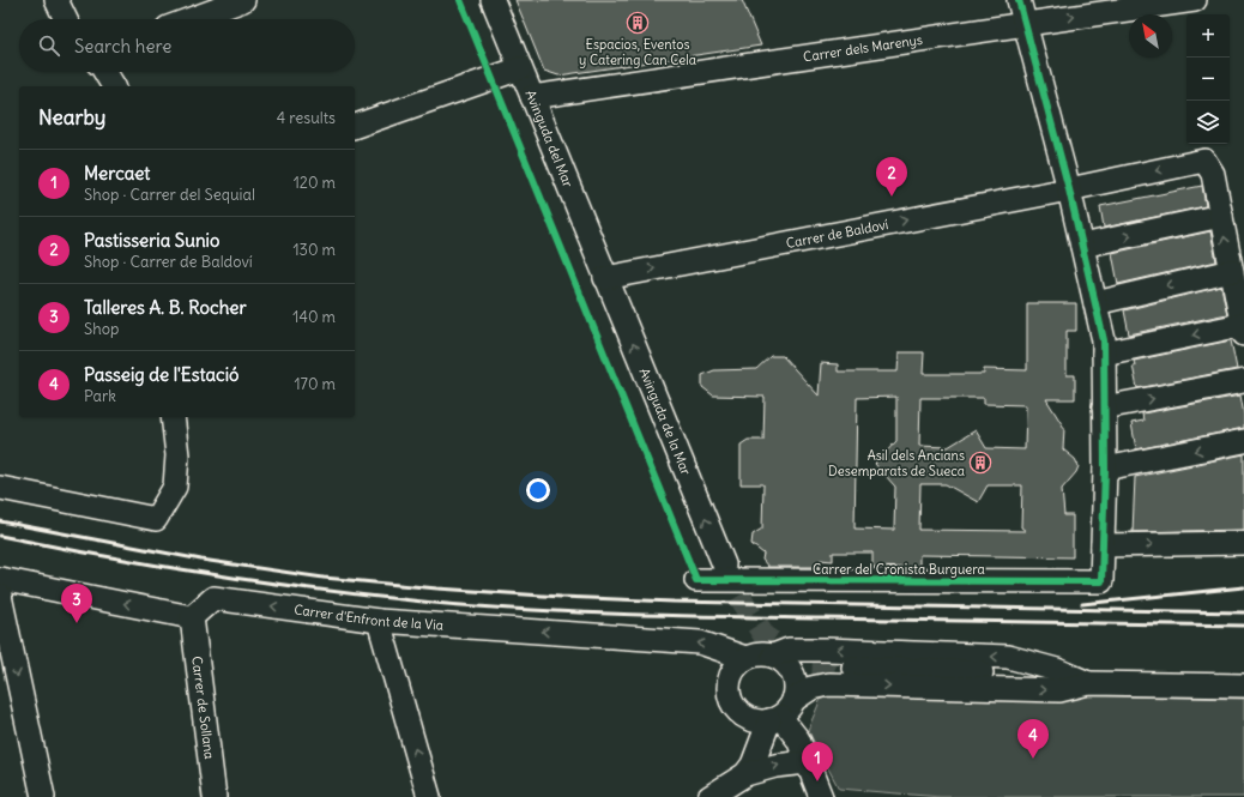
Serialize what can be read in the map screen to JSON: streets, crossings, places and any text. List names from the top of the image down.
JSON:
{
  "streets": {
    "street": [
      "Carrer dels Marenys",
      "Avinguda del Mar",
      "Carrer de Baldoví",
      "Avinguda de la Mar",
      "Carrer del Cronista Burguera",
      "Carrer d'Enfront de la Via",
      "Carrer de Sollana"
    ]
  },
  "crossings": [
    ["Carrer dels Marenys", "Avinguda del Mar"],
    ["Avinguda del Mar", "Carrer de Baldoví"],
    ["Avinguda del Mar", "Avinguda de la Mar"],
    ["Carrer de Baldoví", "Avinguda de la Mar"],
    ["Carrer d'Enfront de la Via", "Carrer de Sollana"]
  ],
  "one_way": ["Avinguda de la Mar", "Carrer d'Enfront de la Via"],
  "places": {
    "building": ["Espacios, Eventos y Catering Can Cela", "Asil dels Ancians Desemparats de Sueca"]
  },
  "north": "top left",
  "page": {
    "map_buttons": ["+", "−"],
    "search": "Search here",
    "heading": ["Nearby", "4 results"],
    "list": [
      {
        "mark": "1",
        "name": "Mercaet",
        "note": "Shop · Carrer del Sequial",
        "value": "120 m"
      },
      {
        "mark": "2",
        "name": "Pastisseria Sunio",
        "note": "Shop · Carrer de Baldoví",
        "value": "130 m"
      },
      {
        "mark": "3",
        "name": "Talleres A. B. Rocher",
        "note": "Shop",
        "value": "140 m"
      },
      {
        "mark": "4",
        "name": "Passeig de l'Estació",
        "note": "Park",
        "value": "170 m"
      }
    ],
    "pins": [
      "2",
      "3",
      "4",
      "1"
    ]
  }
}
